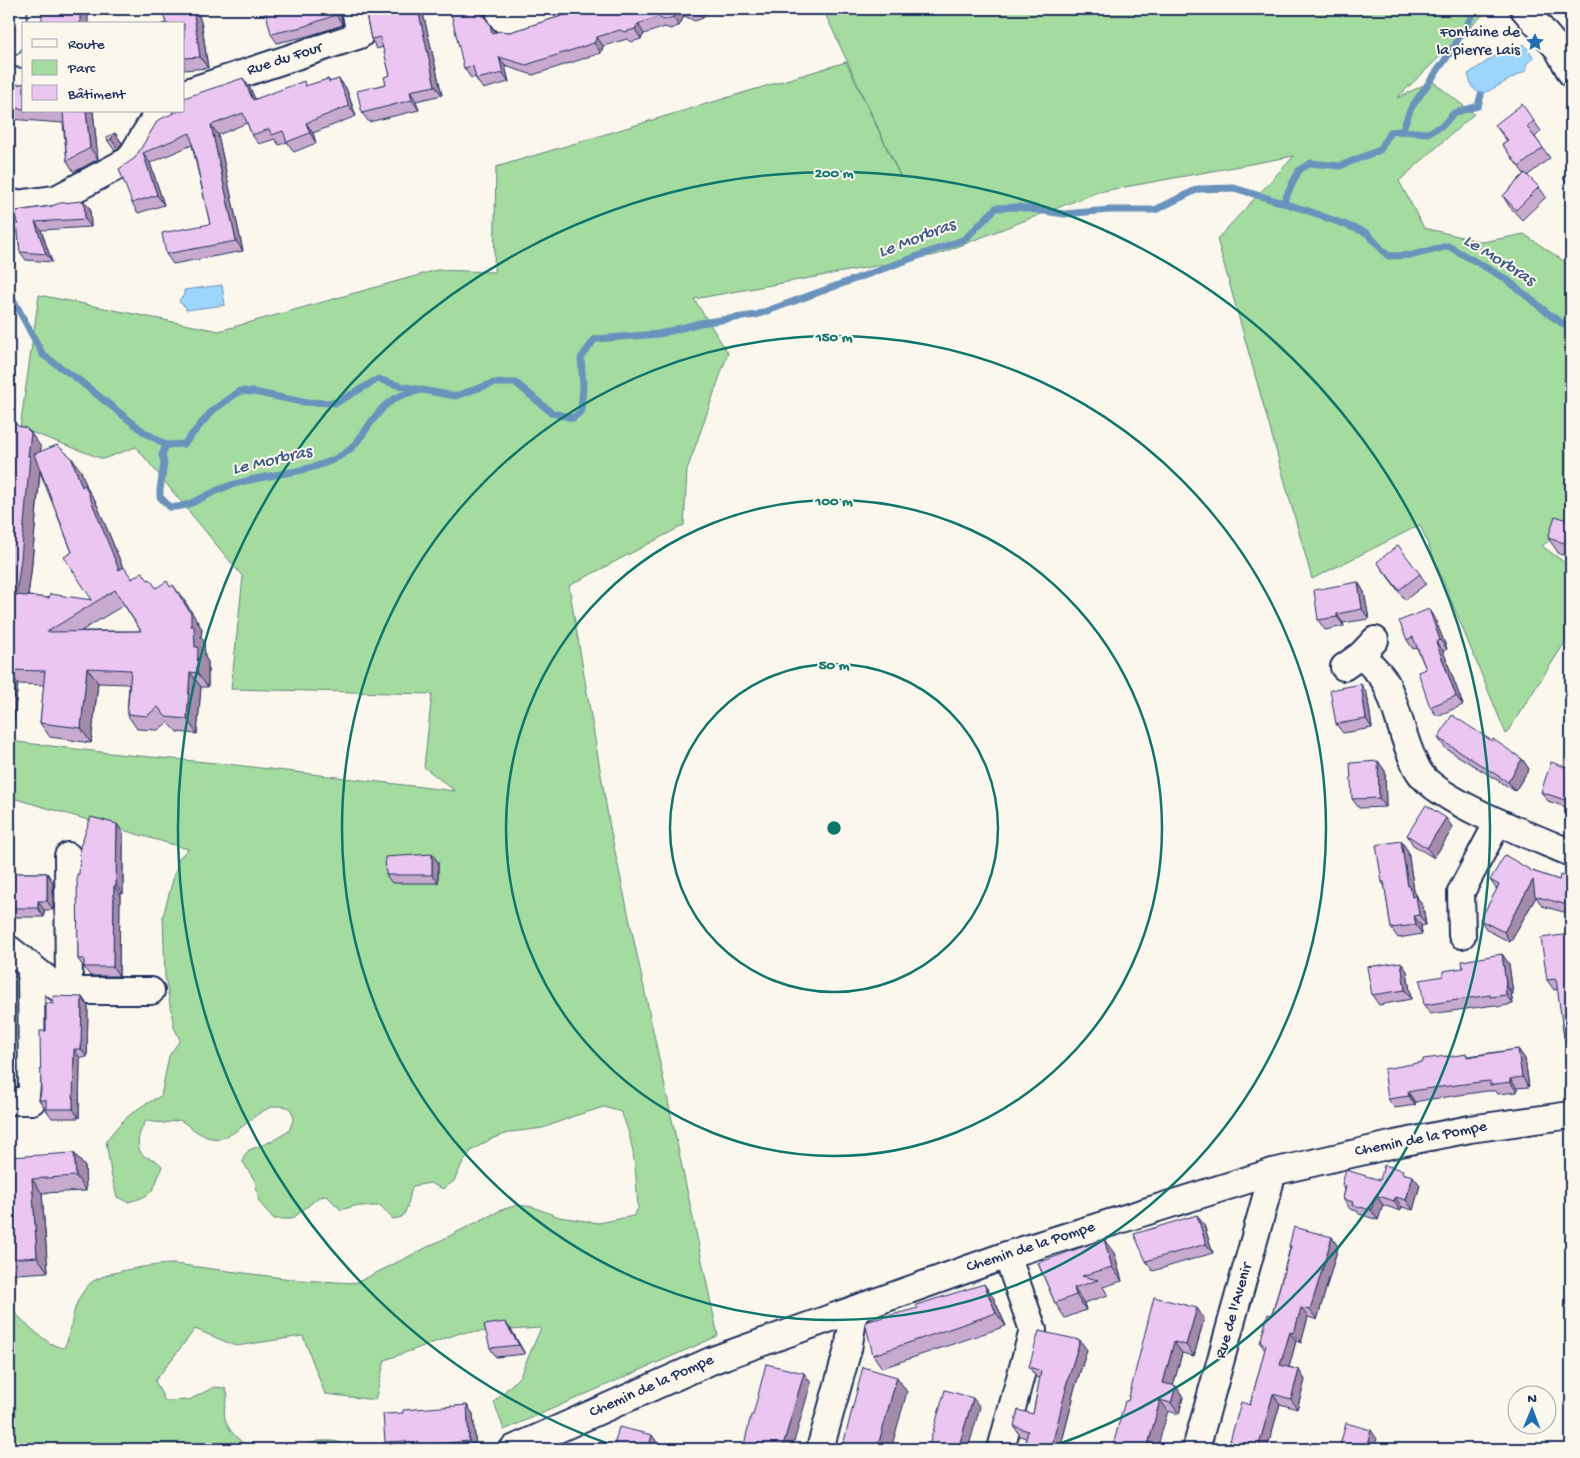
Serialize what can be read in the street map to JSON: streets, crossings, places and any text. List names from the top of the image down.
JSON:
{
  "streets": {
    "street": ["Rue du Four", "Chemin de la Pompe", "Rue de l'Avenir"]
  },
  "crossings": [
    ["Chemin de la Pompe", "Rue de l'Avenir"]
  ],
  "water": ["Le Morbras"],
  "places": {
    "place": ["Fontaine de la pierre Lais"]
  },
  "legend": ["Route", "Parc", "Bâtiment"],
  "north": "top",
  "rings": [
    "200 m",
    "150 m",
    "100 m",
    "50 m"
  ]
}
